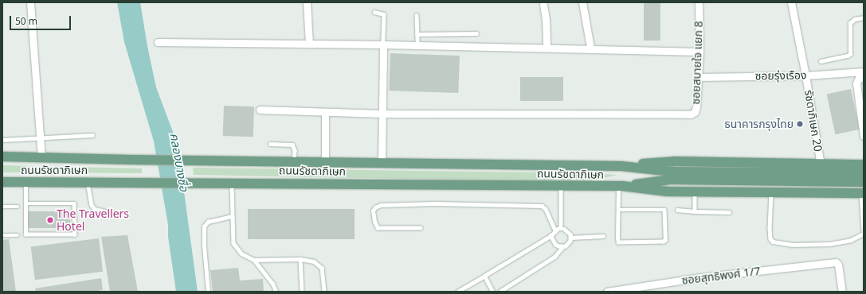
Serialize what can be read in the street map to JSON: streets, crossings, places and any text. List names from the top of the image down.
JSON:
{
  "streets": {
    "main road": ["ถนนรัชดาภิเษก"],
    "street": [
      "ซอยสบายใจ แยก 8",
      "ซอยรุ่งเรือง",
      "รัชดาภิเษก 20",
      "ซอยสุทธิพงศ์ 1/7"
    ]
  },
  "crossings": [
    ["ซอยสบายใจ แยก 8", "ซอยรุ่งเรือง"],
    ["ซอยรุ่งเรือง", "รัชดาภิเษก 20"],
    ["รัชดาภิเษก 20", "ถนนรัชดาภิเษก"]
  ],
  "water": ["คลองบางซื่อ"],
  "places": ["ธนาคารกรุงไทย", "The Travellers Hotel"],
  "scale_bar": "50 m"
}
